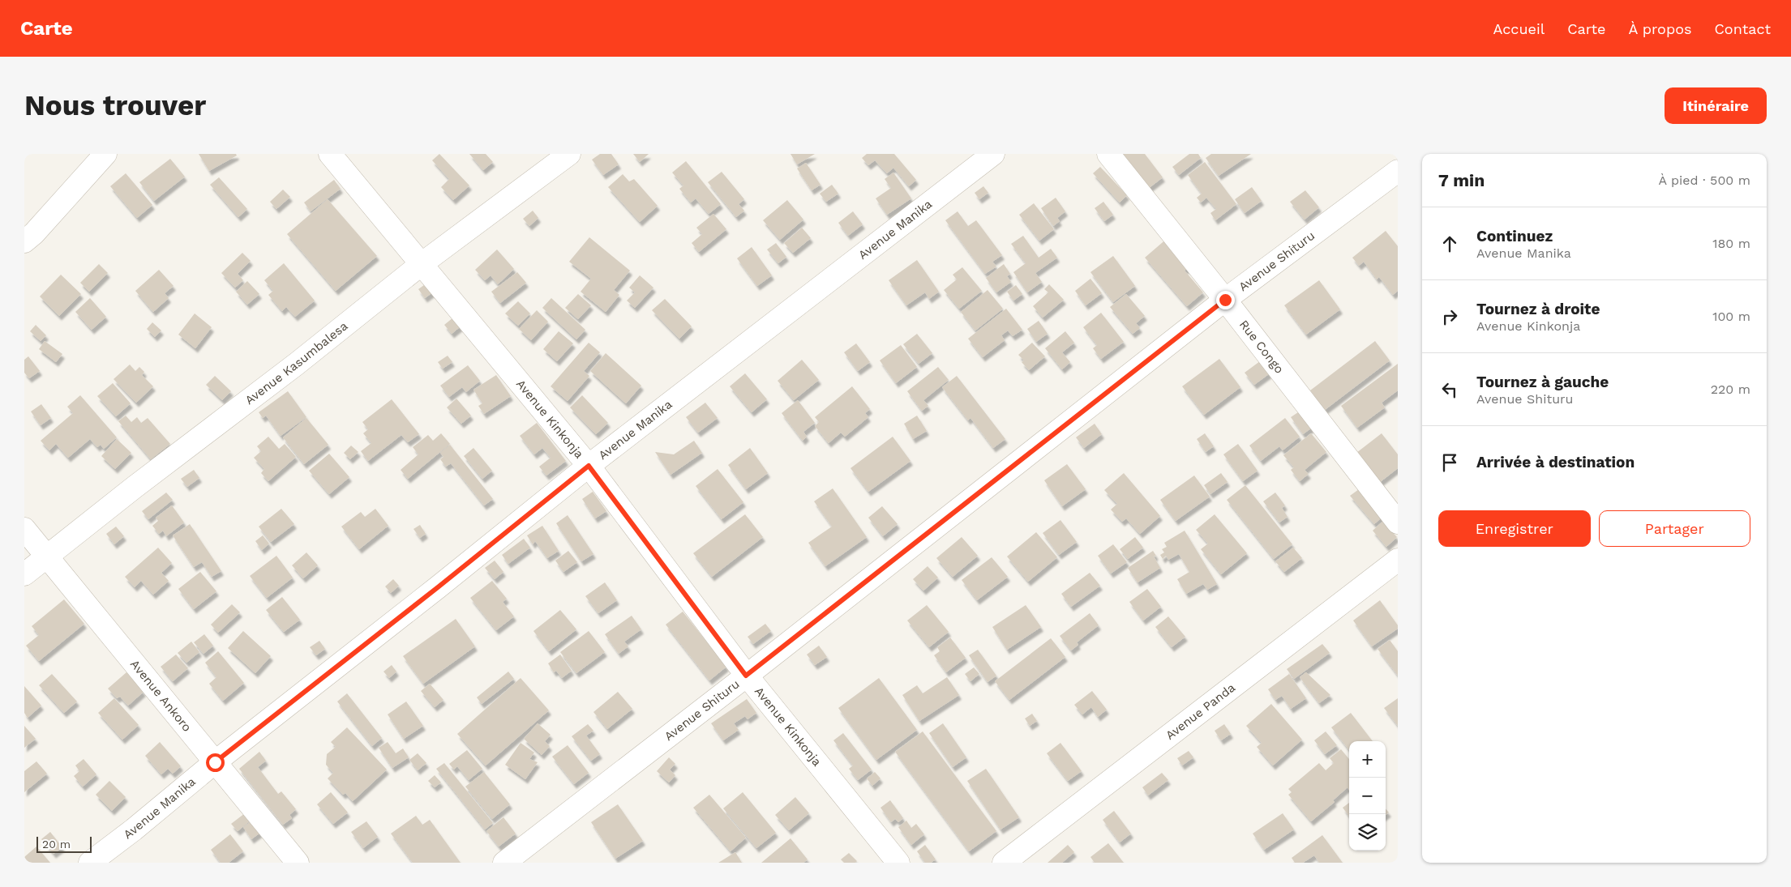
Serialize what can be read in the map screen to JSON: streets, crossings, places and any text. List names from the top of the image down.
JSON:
{
  "streets": {
    "street": [
      "Avenue Manika",
      "Avenue Shituru",
      "Rue Congo",
      "Avenue Kasumbalesa",
      "Avenue Kinkonja",
      "Avenue Ankoro",
      "Avenue Panda"
    ]
  },
  "crossings": [
    ["Avenue Manika", "Avenue Kinkonja"],
    ["Avenue Manika", "Avenue Ankoro"],
    ["Avenue Shituru", "Rue Congo"],
    ["Avenue Shituru", "Avenue Kinkonja"],
    ["Avenue Kasumbalesa", "Avenue Kinkonja"],
    ["Avenue Kasumbalesa", "Avenue Ankoro"]
  ],
  "scale_bar": "20 m",
  "page": {
    "header": "Carte",
    "nav": [
      "Accueil",
      "Carte",
      "À propos",
      "Contact"
    ],
    "buttons": [
      "Itinéraire",
      ["Enregistrer", "Partager"]
    ],
    "title": "Nous trouver",
    "heading": ["7 min", "À pied · 500 m"],
    "list": [
      ["Continuez", "Avenue Manika", "180 m"],
      ["Tournez à droite", "Avenue Kinkonja", "100 m"],
      ["Tournez à gauche", "Avenue Shituru", "220 m"],
      "Arrivée à destination"
    ],
    "map_buttons": ["+", "−"],
    "scale": "20 m"
  }
}
